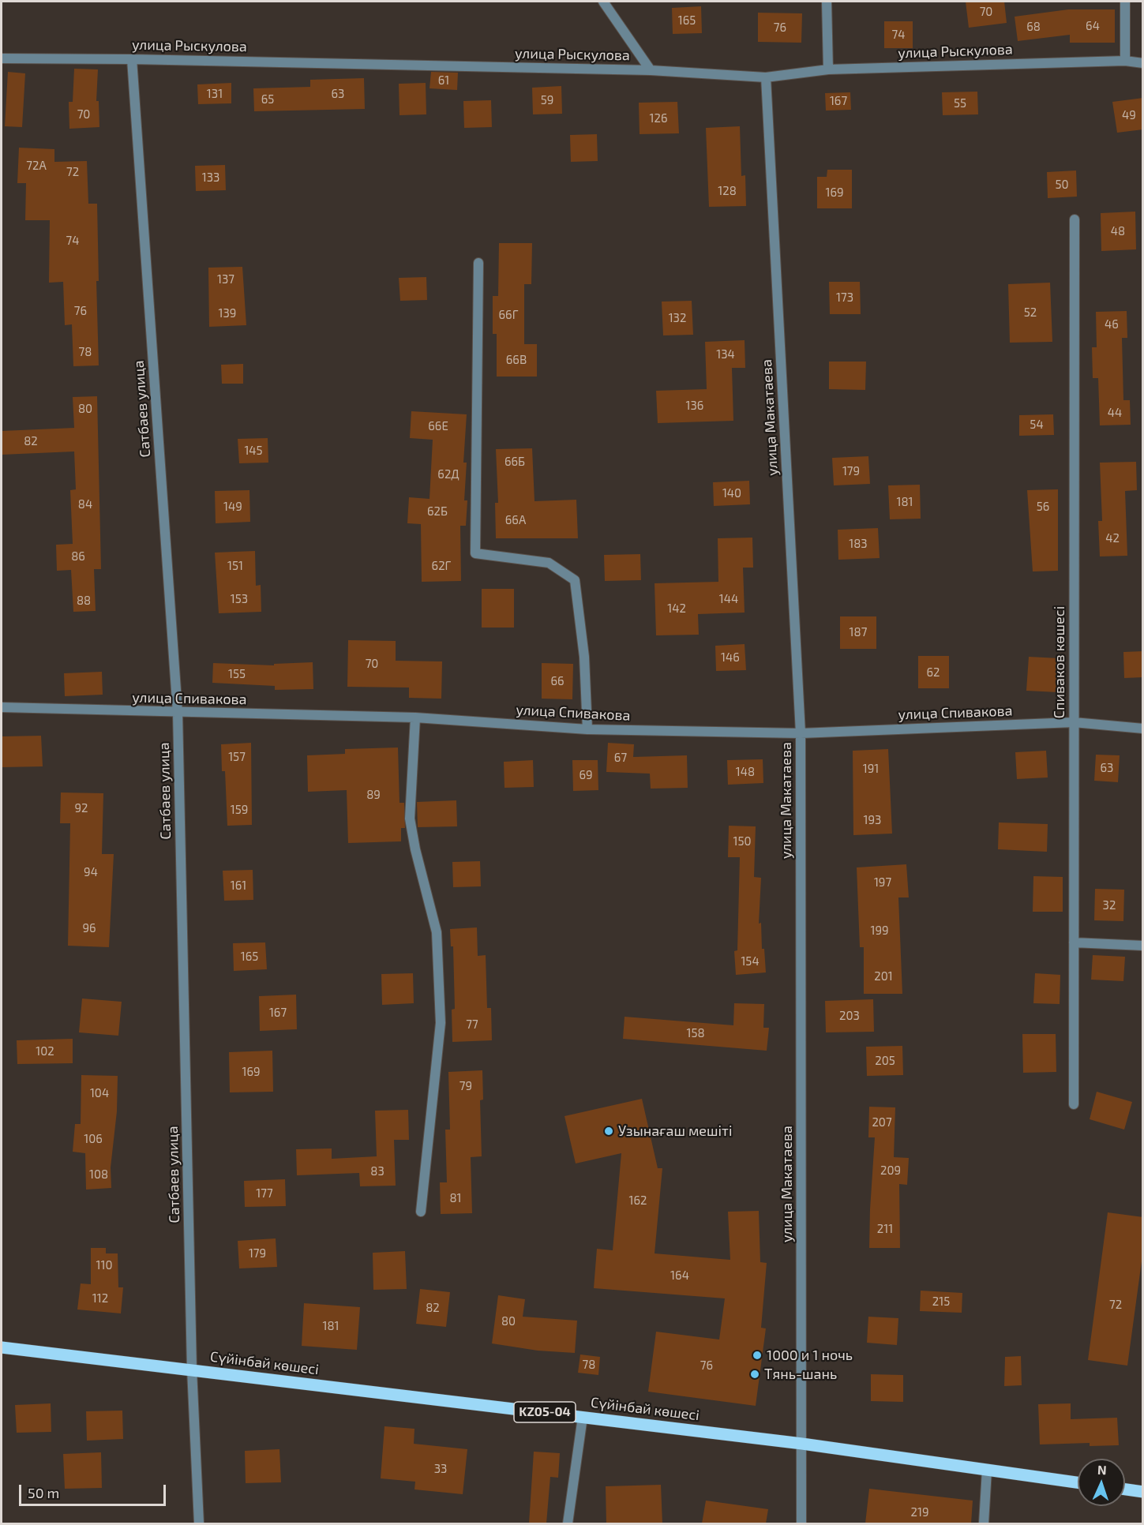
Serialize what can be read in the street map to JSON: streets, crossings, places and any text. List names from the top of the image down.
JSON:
{
  "streets": {
    "main road": ["Сүйінбай көшесі", "KZ05-04"],
    "street": [
      "улица Рыскулова",
      "Сатбаев улица",
      "улица Макатаева",
      "Спиваков көшесі",
      "улица Спивакова"
    ]
  },
  "crossings": [
    ["улица Рыскулова", "Сатбаев улица"],
    ["улица Рыскулова", "улица Макатаева"],
    ["Сатбаев улица", "улица Спивакова"],
    ["Сатбаев улица", "Сүйінбай көшесі"],
    ["улица Макатаева", "улица Спивакова"],
    ["улица Макатаева", "Сүйінбай көшесі"],
    ["Спиваков көшесі", "улица Спивакова"]
  ],
  "places": ["Узынағаш мешіті", "1000 и 1 ночь", "Тянь-шань"],
  "house_numbers": [
    "70",
    "165",
    "64",
    "68",
    "76",
    "74",
    "61",
    "131",
    "63",
    "65",
    "59",
    "167",
    "55",
    "70",
    "49",
    "126",
    "72А",
    "72",
    "133",
    "50",
    "128",
    "169",
    "48",
    "74",
    "137",
    "173",
    "76",
    "52",
    "139",
    "66Г",
    "132",
    "46",
    "78",
    "134",
    "66В",
    "136",
    "80",
    "44",
    "54",
    "66Е",
    "82",
    "145",
    "66Б",
    "179",
    "62Д",
    "140",
    "181",
    "84",
    "149",
    "56",
    "62Б",
    "66А",
    "42",
    "183",
    "86",
    "151",
    "62Г",
    "153",
    "144",
    "88",
    "142",
    "187",
    "146",
    "70",
    "62",
    "155",
    "66",
    "157",
    "67",
    "63",
    "191",
    "148",
    "69",
    "89",
    "92",
    "159",
    "193",
    "150",
    "94",
    "197",
    "161",
    "32",
    "96",
    "199",
    "165",
    "154",
    "201",
    "167",
    "203",
    "77",
    "158",
    "102",
    "205",
    "169",
    "79",
    "104",
    "207",
    "106",
    "209",
    "83",
    "108",
    "177",
    "81",
    "162",
    "211",
    "179",
    "110",
    "164",
    "112",
    "215",
    "72",
    "82",
    "80",
    "181",
    "78",
    "76",
    "33",
    "219"
  ],
  "scale_bar": "50 m",
  "north": "top"
}
